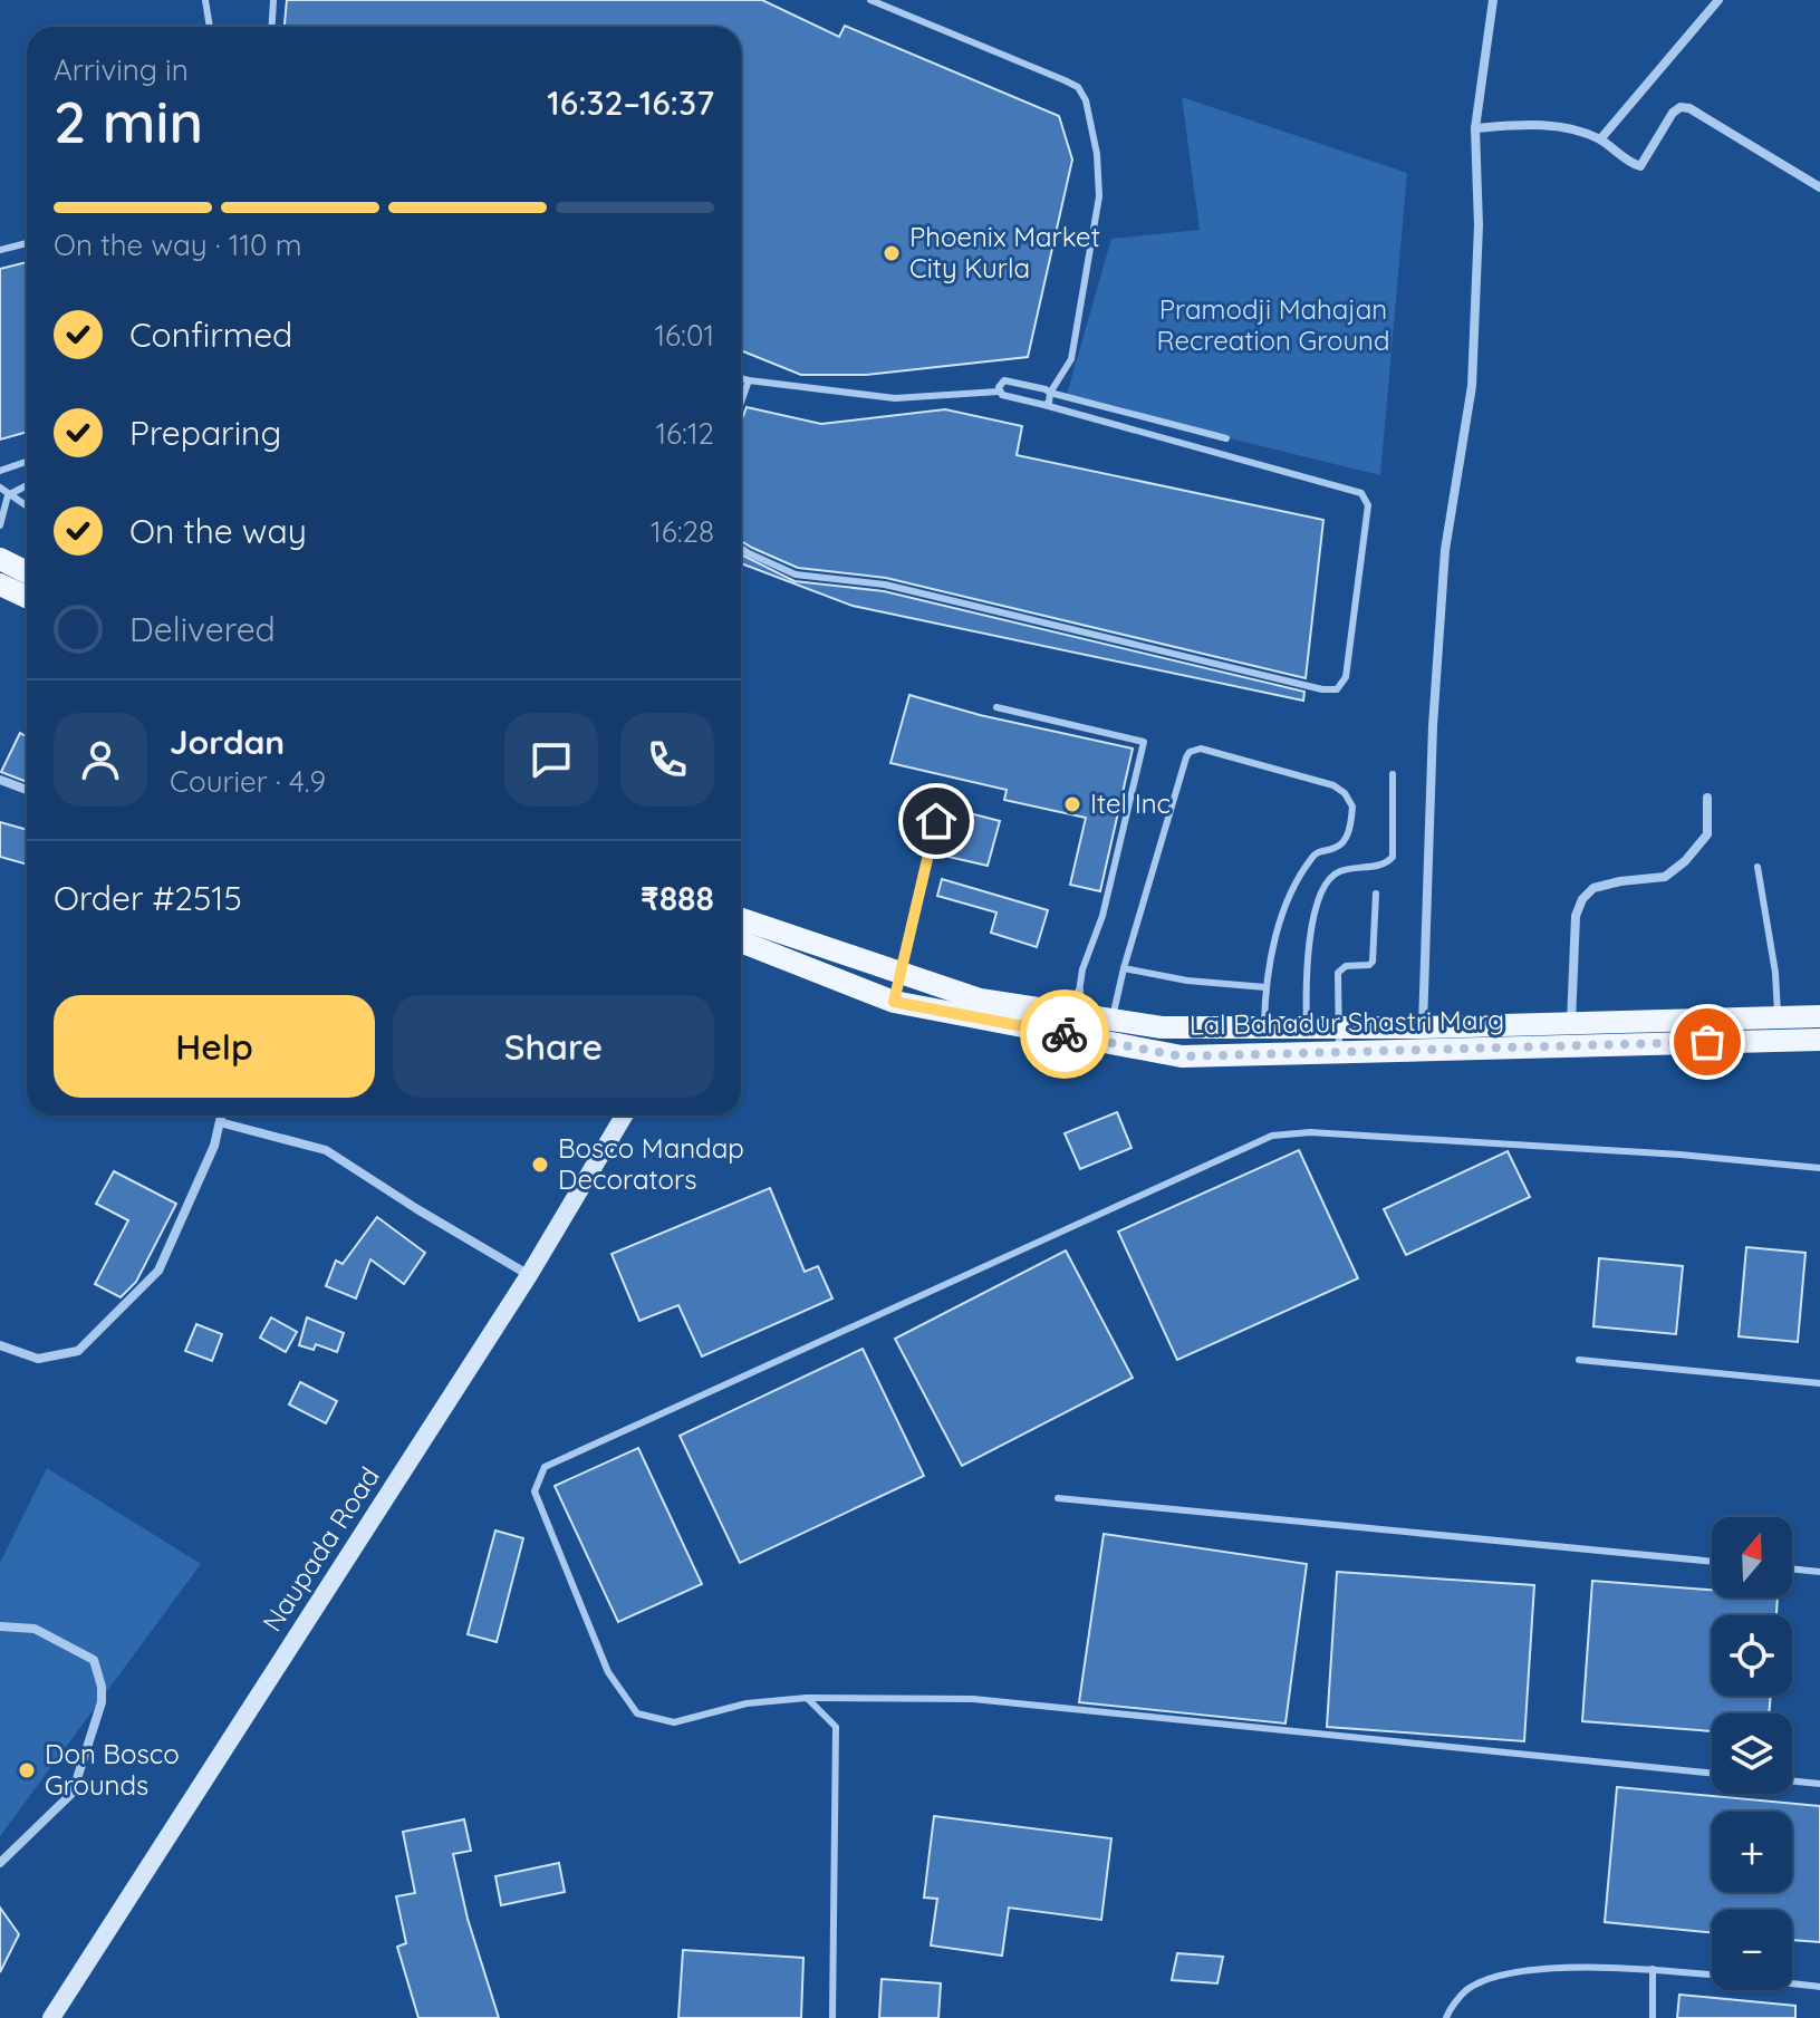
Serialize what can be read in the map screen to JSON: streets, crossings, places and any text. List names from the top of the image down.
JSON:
{
  "streets": {
    "main road": ["Lal Bahadur Shastri Marg"],
    "street": ["Naupada Road"]
  },
  "parks": ["Pramodji Mahajan Recreation Ground"],
  "places": [
    "Phoenix Market City Kurla",
    "Itel Inc",
    "Bosco Mandap Decorators",
    "Don Bosco Grounds"
  ],
  "north": "top",
  "page": {
    "heading": ["2 min", "Arriving in", "16:32–16:37"],
    "panel": [
      "Jordan",
      "Courier · 4.9",
      "Order #2515",
      "₹888"
    ],
    "bar": "On the way · 110 m",
    "list": [
      ["Confirmed", "16:01"],
      ["Preparing", "16:12"],
      ["On the way", "16:28"],
      "Delivered"
    ],
    "buttons": ["Help", "Share"],
    "map_buttons": ["+", "−"]
  }
}
